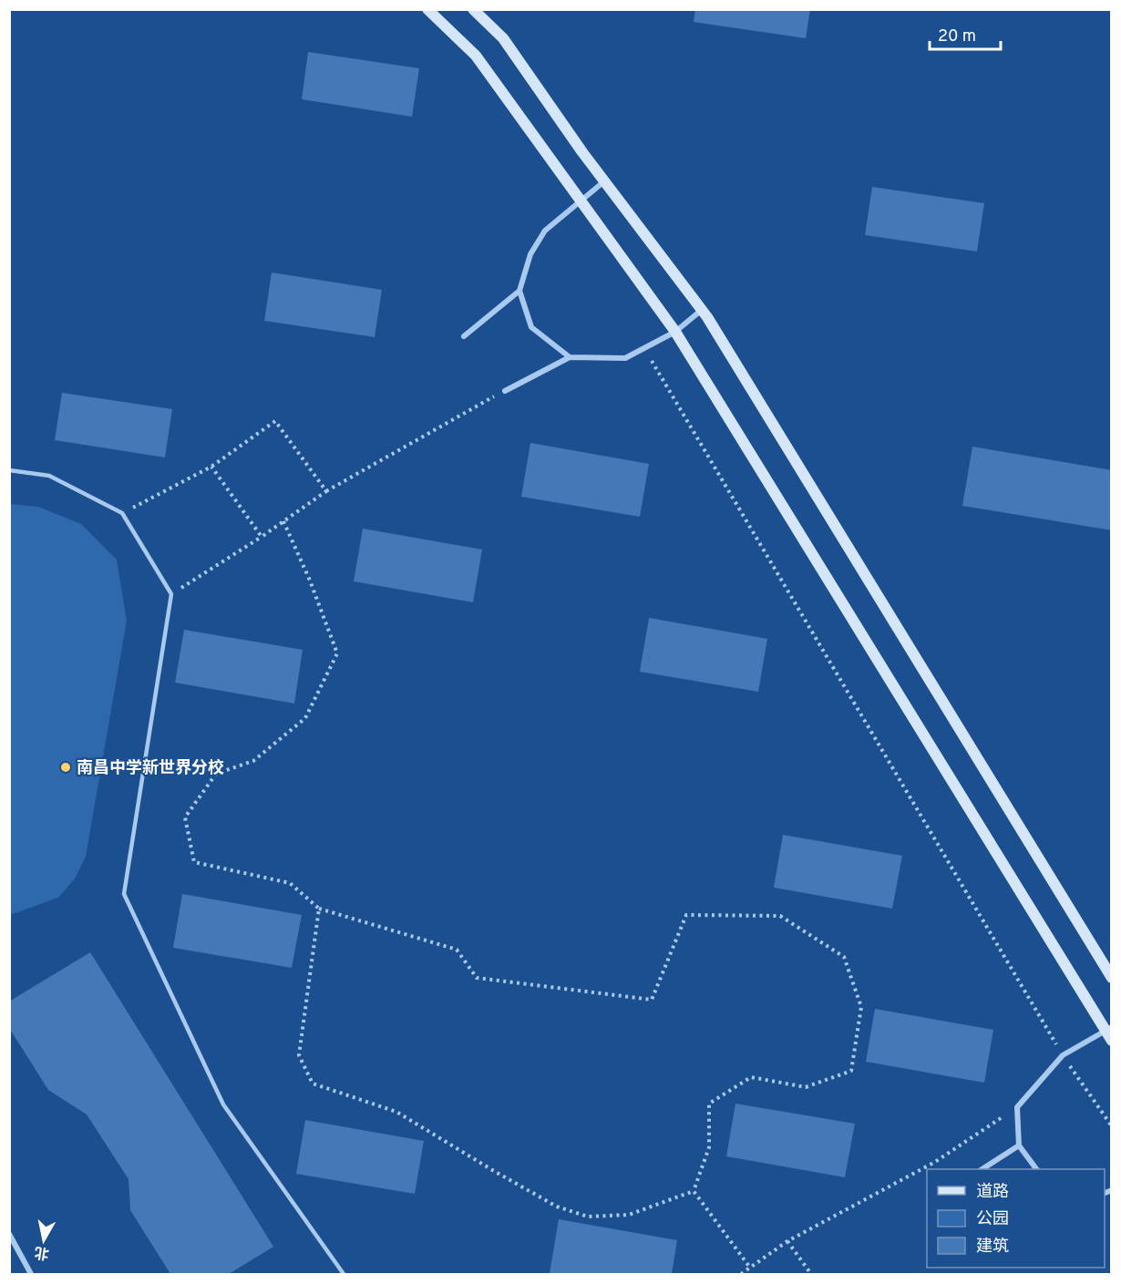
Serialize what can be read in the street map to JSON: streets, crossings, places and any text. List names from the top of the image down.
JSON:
{
  "places": ["南昌中学新世界分校"],
  "legend": ["道路", "公园", "建筑"],
  "scale_bar": "20 m",
  "north": "bottom"
}
